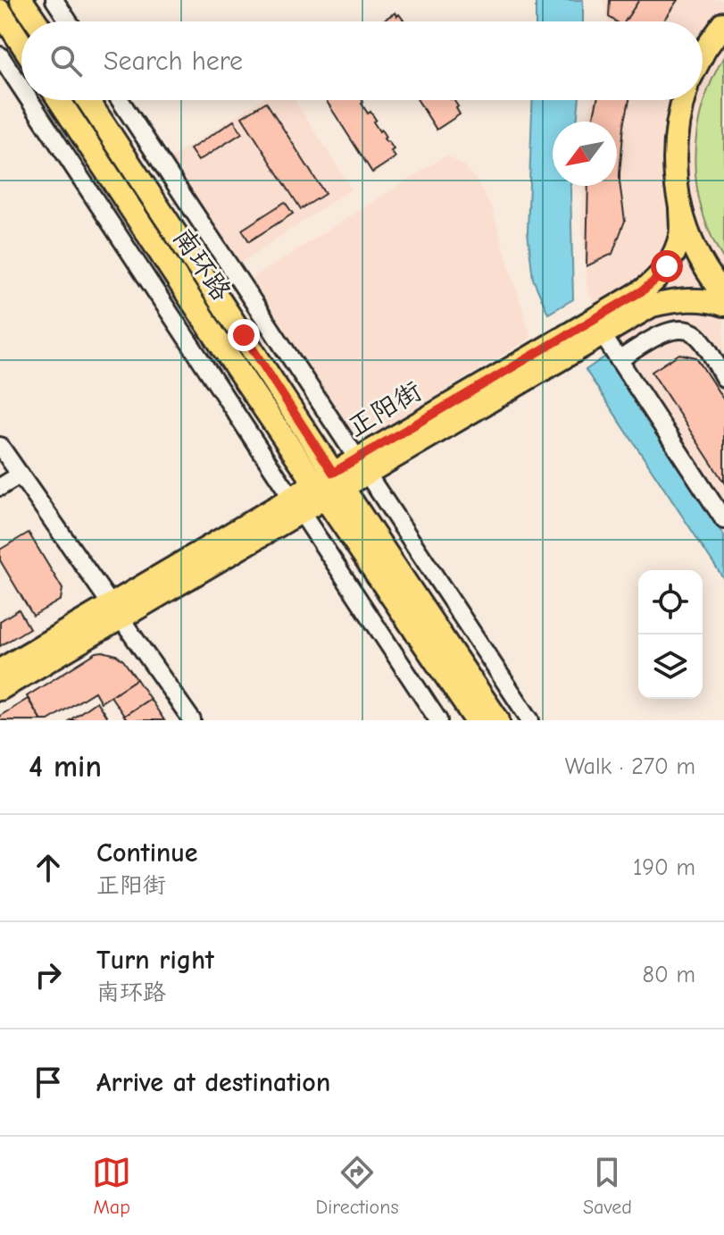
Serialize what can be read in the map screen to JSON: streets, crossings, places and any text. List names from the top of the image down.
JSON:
{
  "streets": {
    "main road": ["南环路", "正阳街"]
  },
  "crossings": [
    ["南环路", "正阳街"]
  ],
  "north": "bottom left",
  "page": {
    "search": "Search here",
    "heading": ["4 min", "Walk · 270 m"],
    "list": [
      ["Continue", "正阳街", "190 m"],
      ["Turn right", "南环路", "80 m"],
      "Arrive at destination"
    ],
    "nav": ["Map", "Directions", "Saved"]
  }
}
